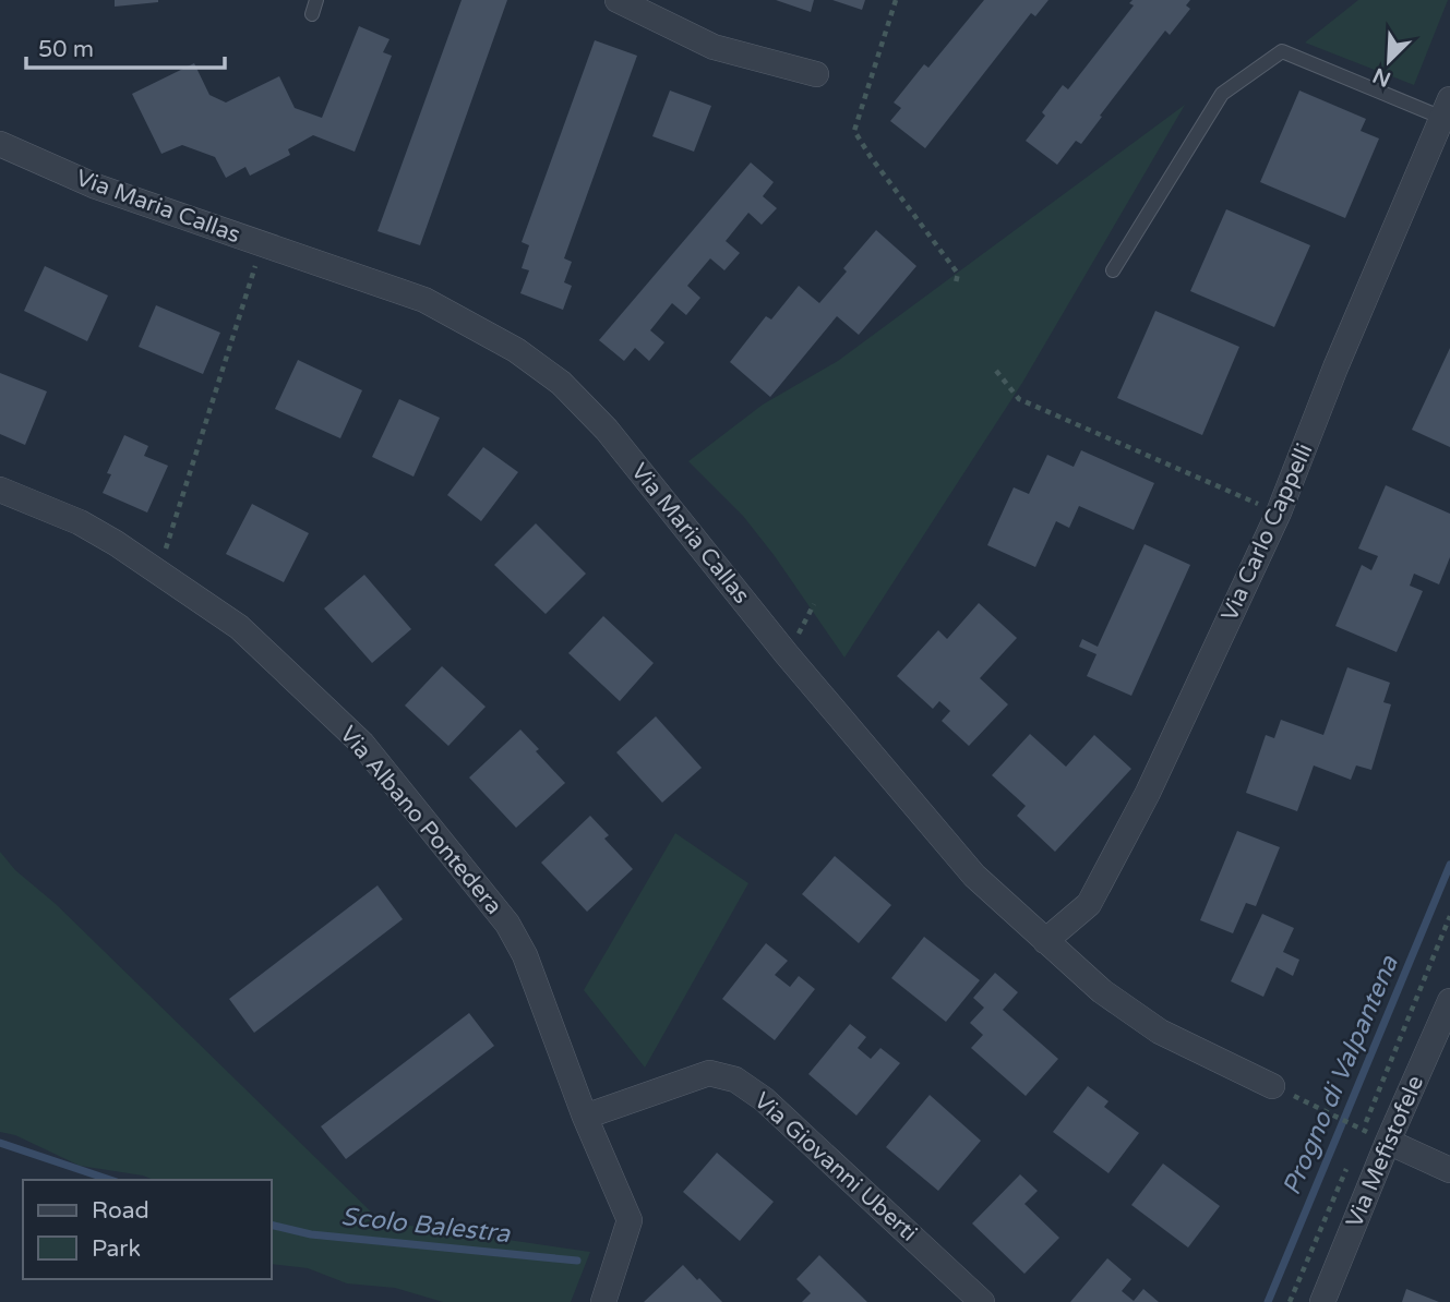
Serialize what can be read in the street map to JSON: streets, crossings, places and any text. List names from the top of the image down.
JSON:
{
  "streets": {
    "street": [
      "Via Maria Callas",
      "Via Carlo Cappelli",
      "Via Albano Pontedera",
      "Via Mefistofele",
      "Via Giovanni Uberti"
    ]
  },
  "crossings": [
    ["Via Maria Callas", "Via Carlo Cappelli"],
    ["Via Albano Pontedera", "Via Giovanni Uberti"]
  ],
  "water": ["Progno di Valpantena", "Scolo Balestra"],
  "legend": ["Road", "Park"],
  "scale_bar": "50 m",
  "north": "bottom left"
}
